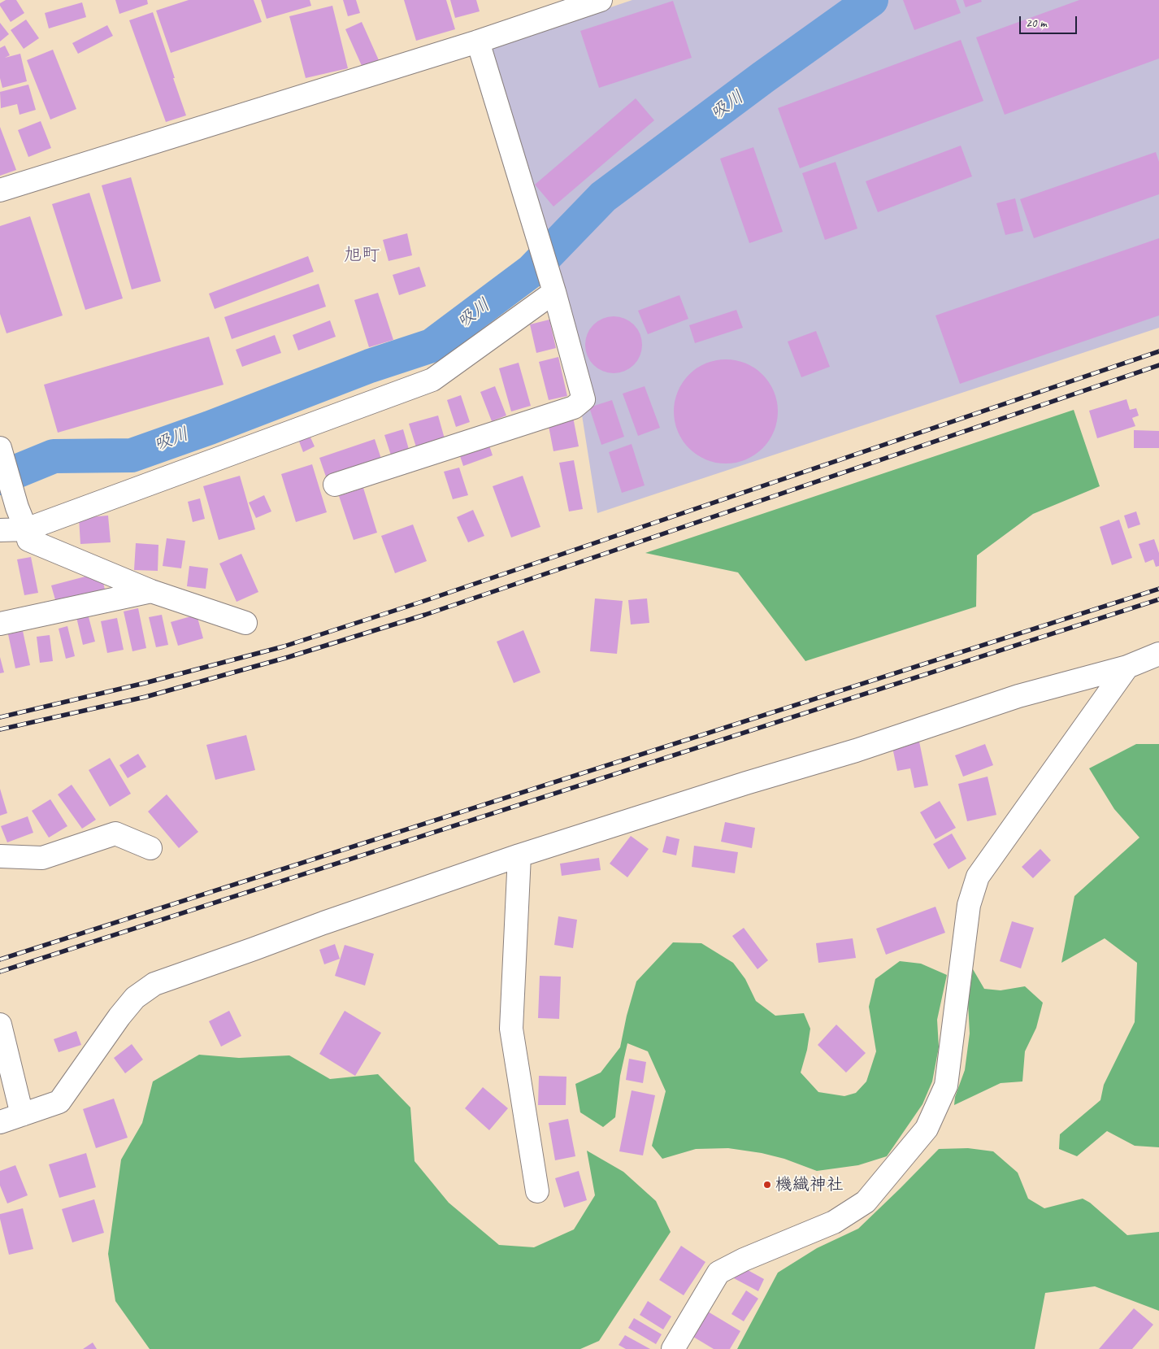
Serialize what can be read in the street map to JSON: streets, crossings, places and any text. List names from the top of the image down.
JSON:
{
  "districts": ["旭町"],
  "water": ["吸川"],
  "places": ["機織神社"],
  "scale_bar": "20 m"
}
